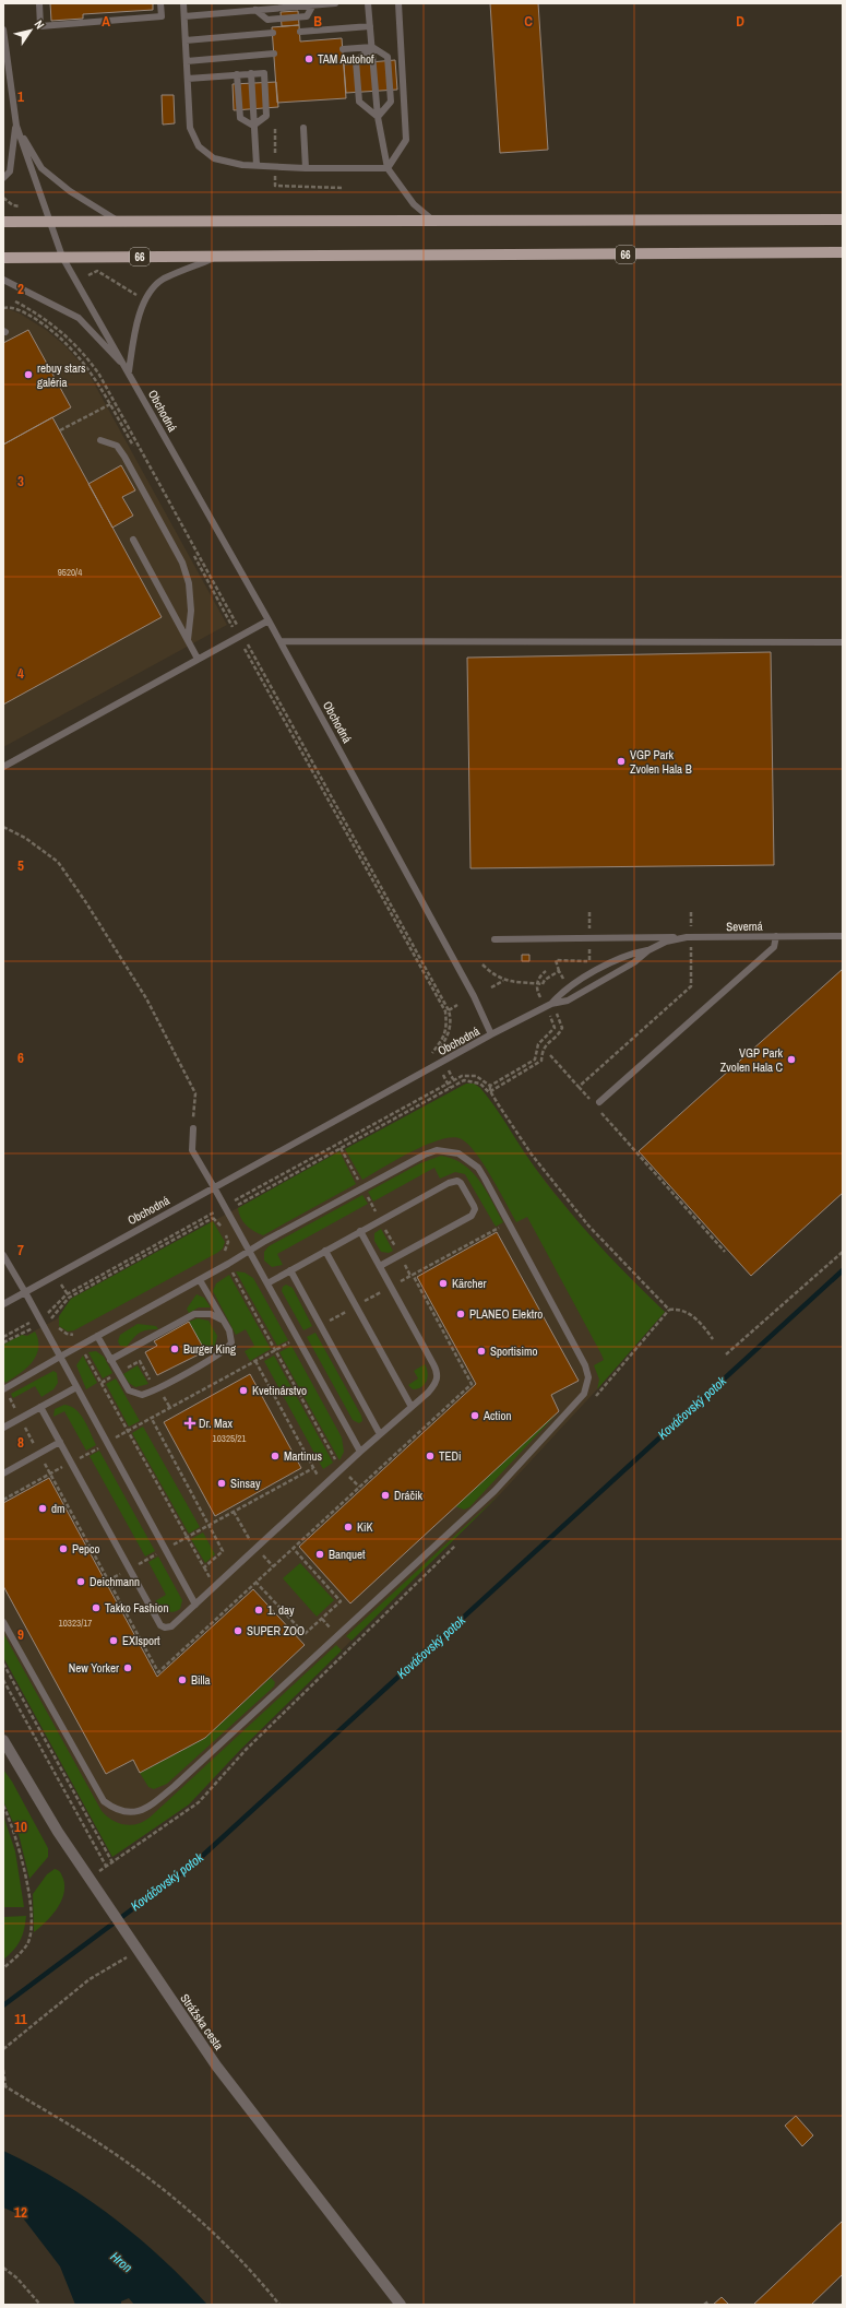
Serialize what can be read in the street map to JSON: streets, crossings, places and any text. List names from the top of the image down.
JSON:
{
  "streets": {
    "main road": ["66"],
    "street": ["Strážska cesta"],
    "lane": ["Obchodná", "Severná"]
  },
  "crossings": [
    ["Obchodná", "Severná"]
  ],
  "water": ["Kováčovský potok", "Hron"],
  "places": {
    "other": [
      "TAM Autohof",
      "rebuy stars galéria",
      "VGP Park Zvolen Hala B",
      "VGP Park Zvolen Hala C",
      "Kärcher",
      "PLANEO Elektro",
      "Burger King",
      "Sportisimo",
      "Kvetinárstvo",
      "Action",
      "Martinus",
      "TEDi",
      "Sinsay",
      "Dráčik",
      "dm",
      "KiK",
      "Pepco",
      "Banquet",
      "Deichmann",
      "Takko Fashion",
      "1. day",
      "SUPER ZOO",
      "EXIsport",
      "New Yorker",
      "Billa"
    ],
    "health": ["Dr. Max"]
  },
  "house_numbers": ["9520/4", "10325/21", "10323/17"],
  "north": "top right",
  "grid": {
    "columns": [
      "A",
      "B",
      "C",
      "D"
    ],
    "rows": [
      "1",
      "2",
      "3",
      "4",
      "5",
      "6",
      "7",
      "8",
      "9",
      "10",
      "11",
      "12"
    ]
  }
}
